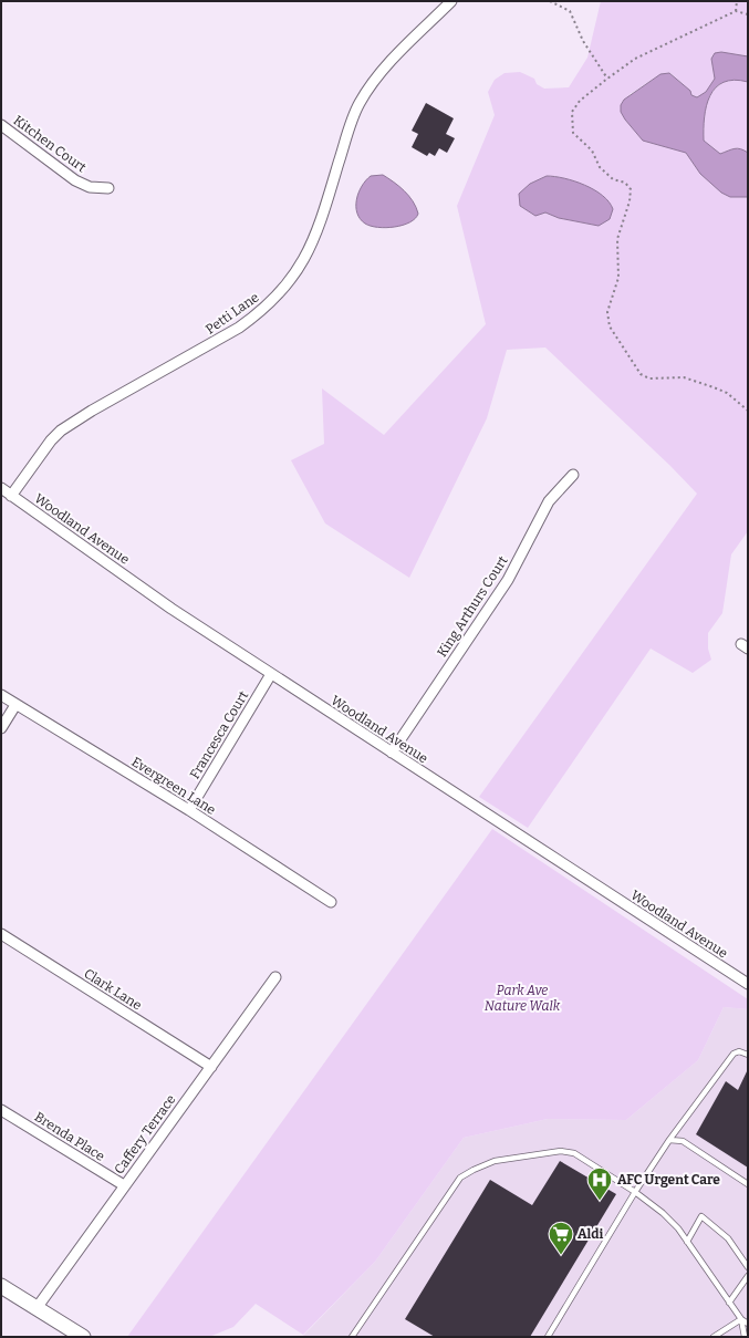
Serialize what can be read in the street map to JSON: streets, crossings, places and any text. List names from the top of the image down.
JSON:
{
  "streets": {
    "street": [
      "Kitchen Court",
      "Petti Lane",
      "Woodland Avenue",
      "King Arthurs Court",
      "Francesca Court",
      "Evergreen Lane",
      "Clark Lane",
      "Caffery Terrace",
      "Brenda Place"
    ]
  },
  "crossings": [
    ["Petti Lane", "Woodland Avenue"],
    ["Woodland Avenue", "King Arthurs Court"],
    ["Woodland Avenue", "Francesca Court"],
    ["Francesca Court", "Evergreen Lane"],
    ["Clark Lane", "Caffery Terrace"],
    ["Caffery Terrace", "Brenda Place"]
  ],
  "parks": ["Park Ave Nature Walk"],
  "places": {
    "hospital": ["AFC Urgent Care"],
    "supermarket": ["Aldi"]
  }
}
